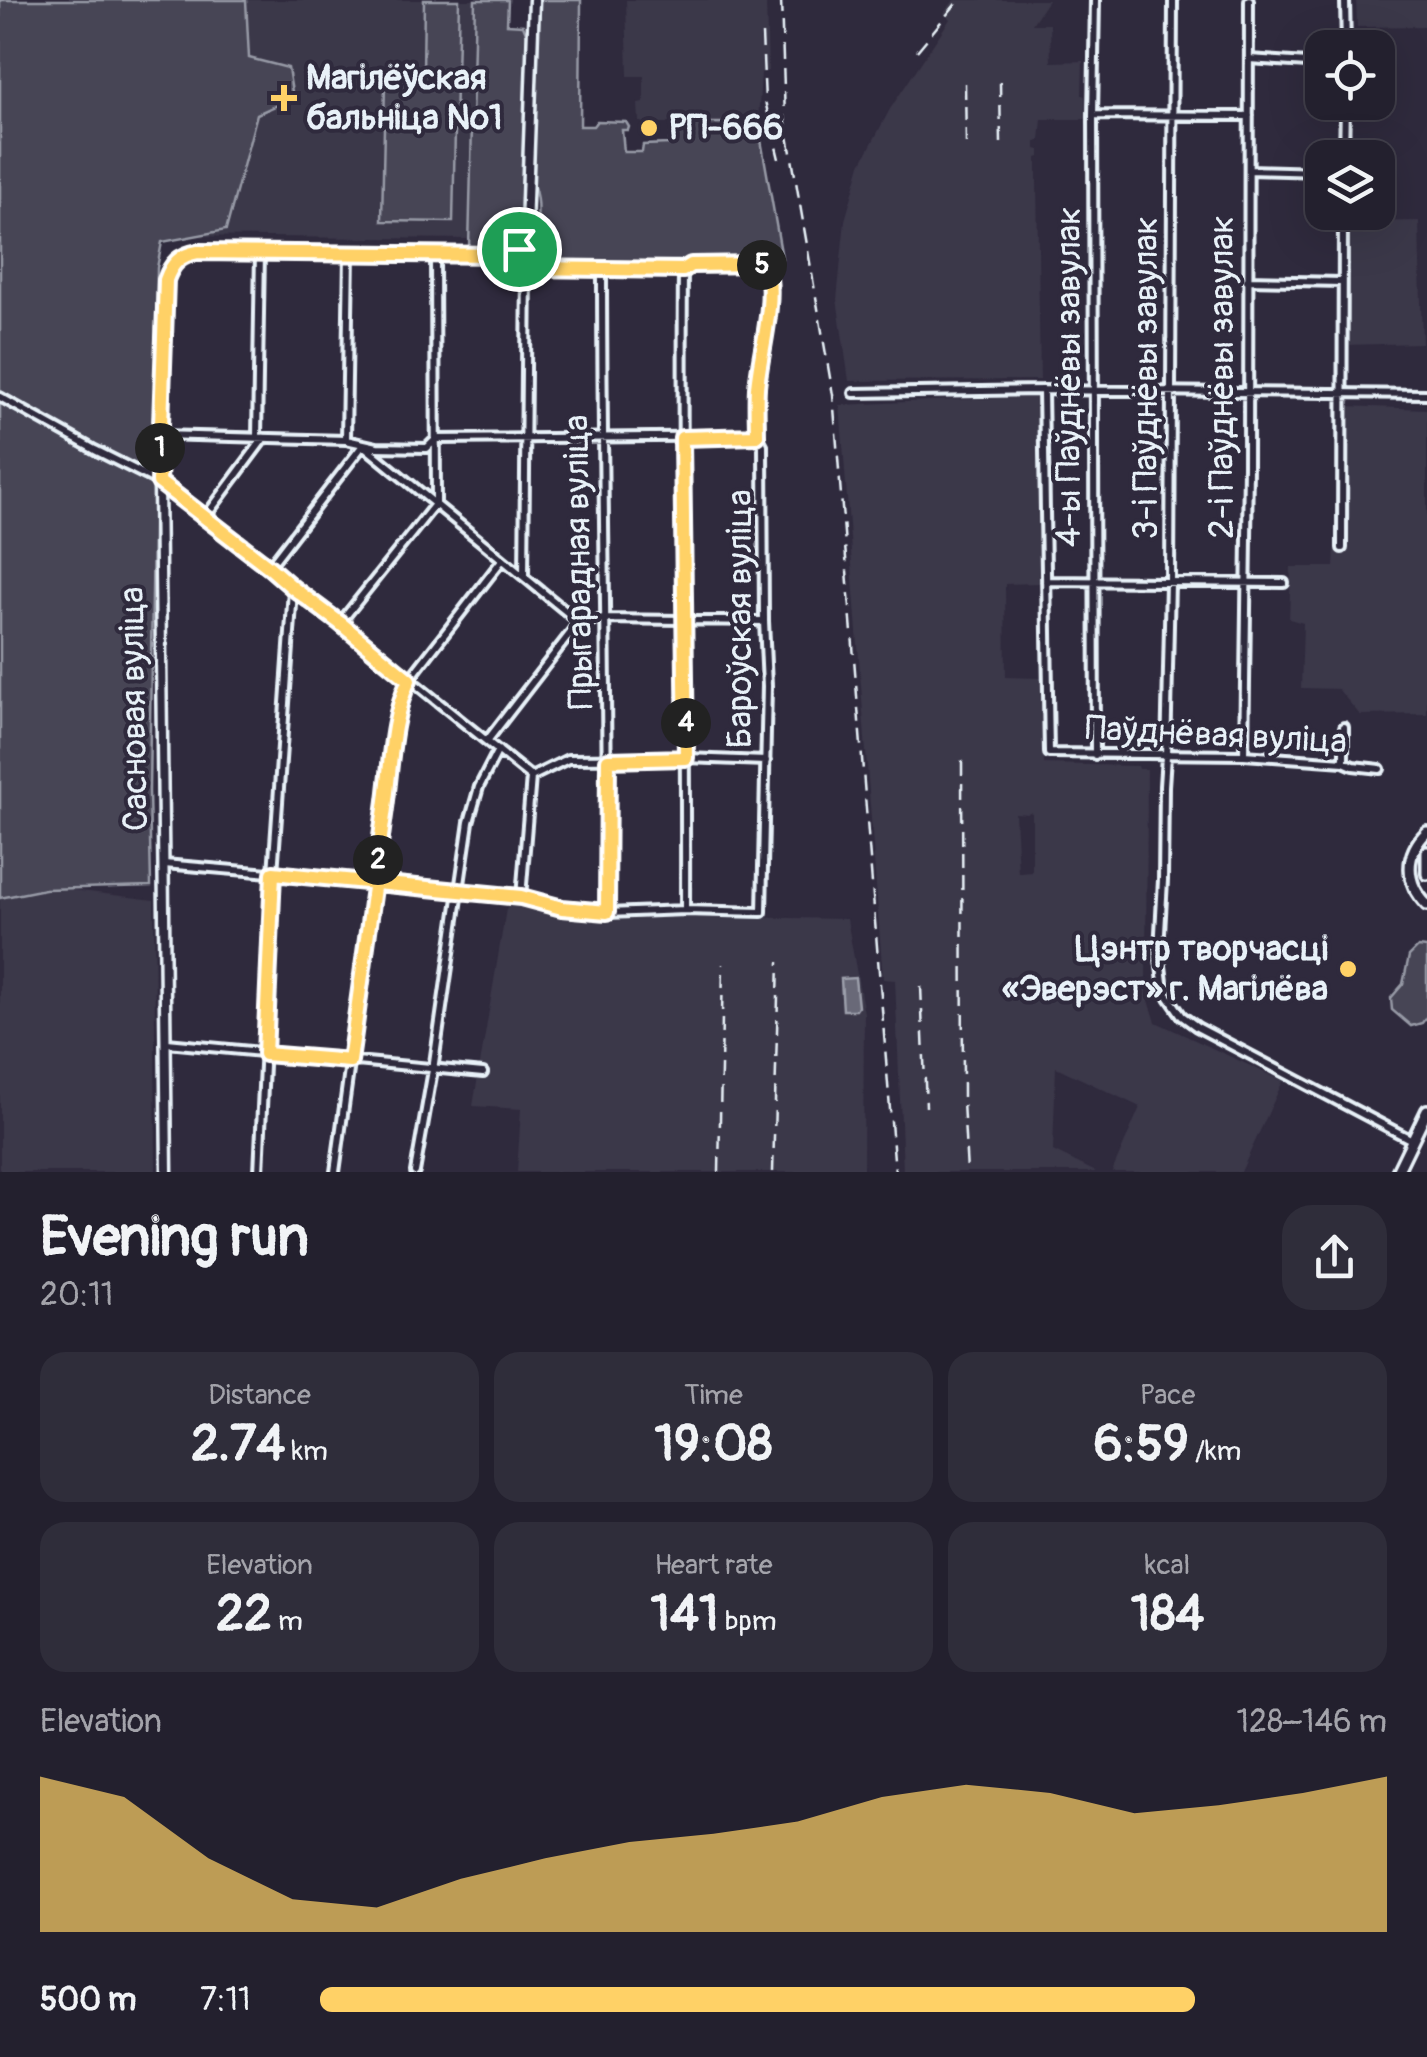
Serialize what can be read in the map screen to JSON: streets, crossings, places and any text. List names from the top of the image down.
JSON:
{
  "streets": {
    "main road": ["Сасновая вуліца"],
    "street": [
      "4-ы Паўднёвы завулак",
      "2-і Паўднёвы завулак",
      "3-і Паўднёвы завулак",
      "Прыгарадная вуліца",
      "Бароўская вуліца",
      "Паўднёвая вуліца"
    ]
  },
  "crossings": [
    ["4-ы Паўднёвы завулак", "Паўднёвая вуліца"],
    ["2-і Паўднёвы завулак", "Паўднёвая вуліца"],
    ["3-і Паўднёвы завулак", "Паўднёвая вуліца"]
  ],
  "places": {
    "health": ["Магілёўская бальніца №1"],
    "other": ["РП-666", "Цэнтр творчасці «Эверэст» г. Магілёва"]
  },
  "page": {
    "pins": [
      "5",
      "1",
      "4",
      "2"
    ],
    "heading": ["Evening run", "20:11"],
    "stats": [
      ["Distance", "2.74 km"],
      ["Time", "19:08"],
      ["Pace", "6:59 /km"],
      ["Elevation", "22 m"],
      ["Heart rate", "141 bpm"],
      ["kcal", "184"]
    ],
    "chart": ["Elevation", "128–146 m"],
    "list": [
      {
        "name": "500 m",
        "note": "7:11"
      }
    ]
  }
}
